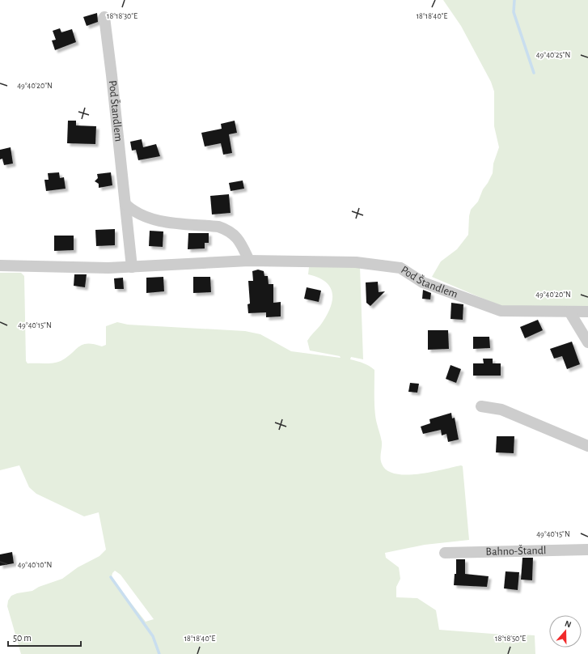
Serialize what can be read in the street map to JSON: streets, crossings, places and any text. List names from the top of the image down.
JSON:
{
  "streets": {
    "street": ["Pod Štandlem", "Bahno-Štandl"]
  },
  "scale_bar": "50 m",
  "north": "top",
  "coordinates": [
    "18°18'30\"E",
    "18°18'40\"E",
    "49°40'25\"N",
    "49°40'20\"N",
    "49°40'15\"N",
    "49°40'10\"N",
    "18°18'50\"E"
  ]
}
